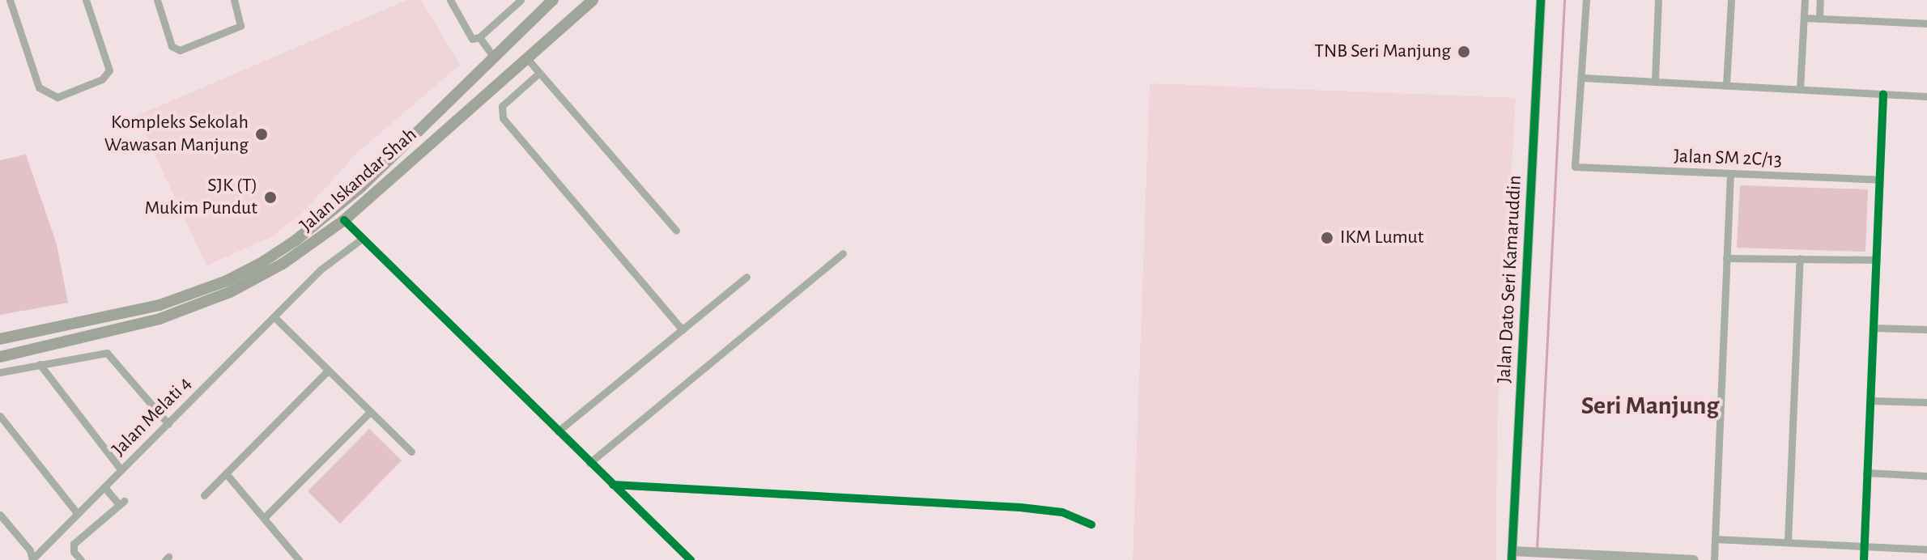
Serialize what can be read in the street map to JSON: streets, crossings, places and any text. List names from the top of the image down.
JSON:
{
  "streets": {
    "main road": ["Jalan Iskandar Shah"],
    "street": ["Jalan SM 2C/13", "Jalan Dato Seri Kamaruddin", "Jalan Melati 4"]
  },
  "districts": ["Seri Manjung"],
  "places": [
    "TNB Seri Manjung",
    "Kompleks Sekolah Wawasan Manjung",
    "SJK (T) Mukim Pundut",
    "IKM Lumut"
  ]
}
